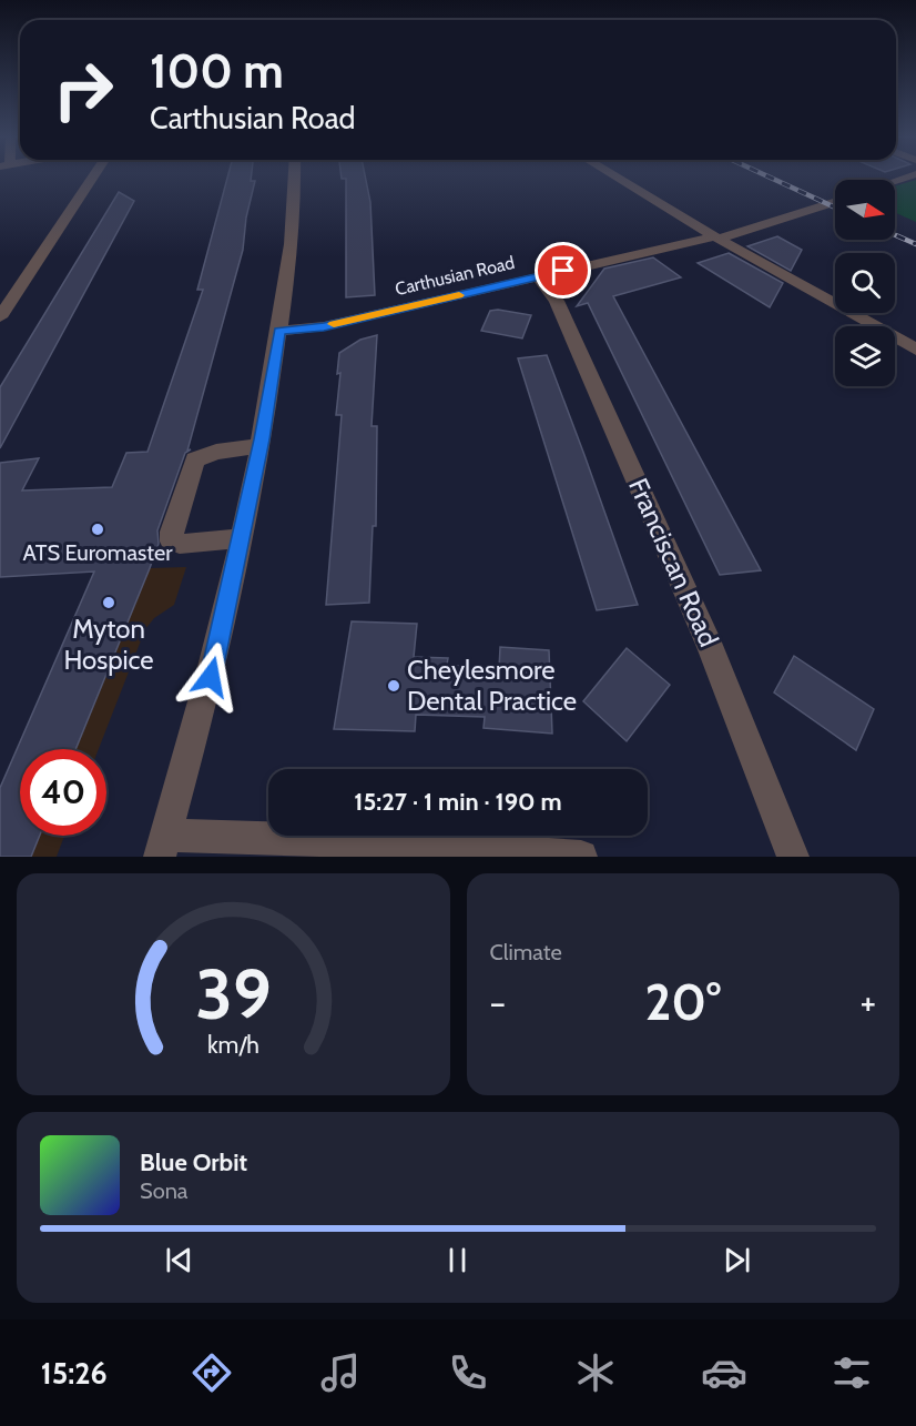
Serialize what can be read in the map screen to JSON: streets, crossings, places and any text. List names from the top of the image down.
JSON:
{
  "streets": {
    "street": ["Carthusian Road", "Franciscan Road"]
  },
  "crossings": [
    ["Carthusian Road", "Franciscan Road"]
  ],
  "places": ["ATS Euromaster", "Myton Hospice", "Cheylesmore Dental Practice"],
  "north": "right",
  "page": {
    "turn": ["100 m", "Carthusian Road"],
    "limit": "40",
    "trip": "15:27 · 1 min · 190 m",
    "tile": "Climate",
    "heat": ["−", "20°", "+"],
    "song": ["Blue Orbit", "Sona"],
    "tabs": "15:26",
    "gauge": ["39", "km/h"]
  }
}
